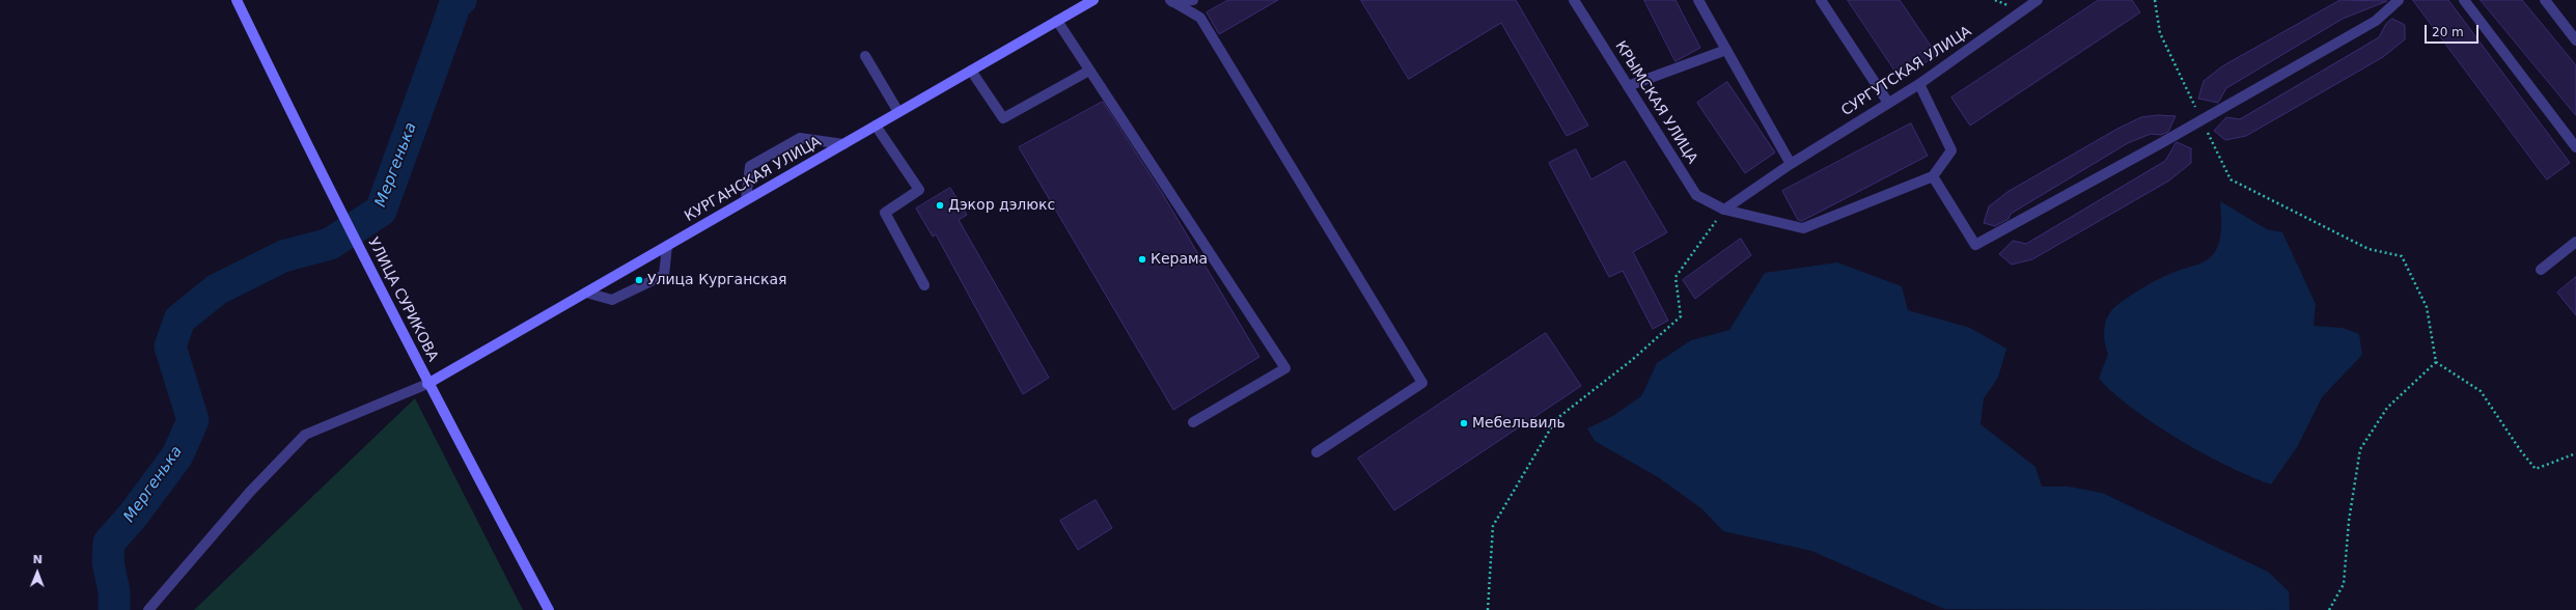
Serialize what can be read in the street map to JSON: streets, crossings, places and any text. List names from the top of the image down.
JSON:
{
  "streets": {
    "main road": ["КУРГАНСКАЯ УЛИЦА", "УЛИЦА СУРИКОВА"],
    "street": ["СУРГУТСКАЯ УЛИЦА", "КРЫМСКАЯ УЛИЦА"]
  },
  "crossings": [
    ["СУРГУТСКАЯ УЛИЦА", "КРЫМСКАЯ УЛИЦА"],
    ["КУРГАНСКАЯ УЛИЦА", "УЛИЦА СУРИКОВА"]
  ],
  "water": ["Мергенька"],
  "places": [
    "Дэкор дэлюкс",
    "Керама",
    "Улица Курганская",
    "Мебельвиль"
  ],
  "scale_bar": "20 m",
  "north": "top"
}
